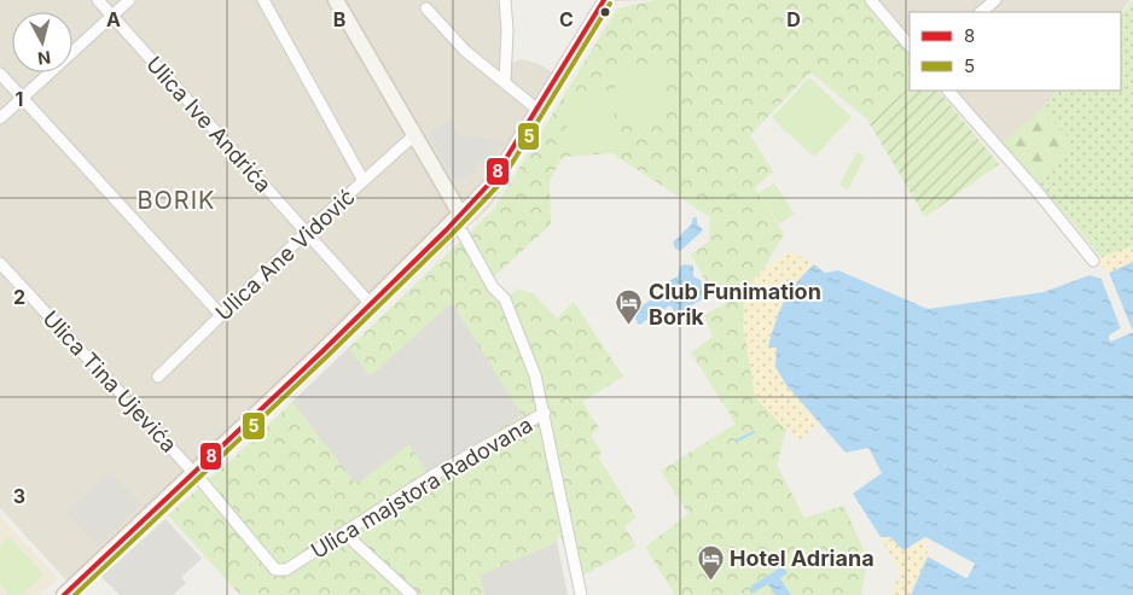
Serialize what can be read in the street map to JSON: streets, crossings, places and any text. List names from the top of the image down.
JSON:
{
  "streets": {
    "street": [
      "Ulica Ive Andrića",
      "Ulica Ane Vidović",
      "Ulica Tina Ujevića",
      "Ulica majstora Radovana"
    ]
  },
  "crossings": [
    ["Ulica Ive Andrića", "Ulica Ane Vidović"],
    ["Ulica Tina Ujevića", "Ulica majstora Radovana"]
  ],
  "districts": ["BORIK"],
  "places": {
    "hotel": ["Club Funimation Borik", "Hotel Adriana"]
  },
  "lines": ["transit line 8", "transit line 5"],
  "legend": ["8", "5"],
  "north": "bottom",
  "grid": {
    "columns": [
      "A",
      "B",
      "C",
      "D"
    ],
    "rows": ["1", "2", "3"]
  }
}
